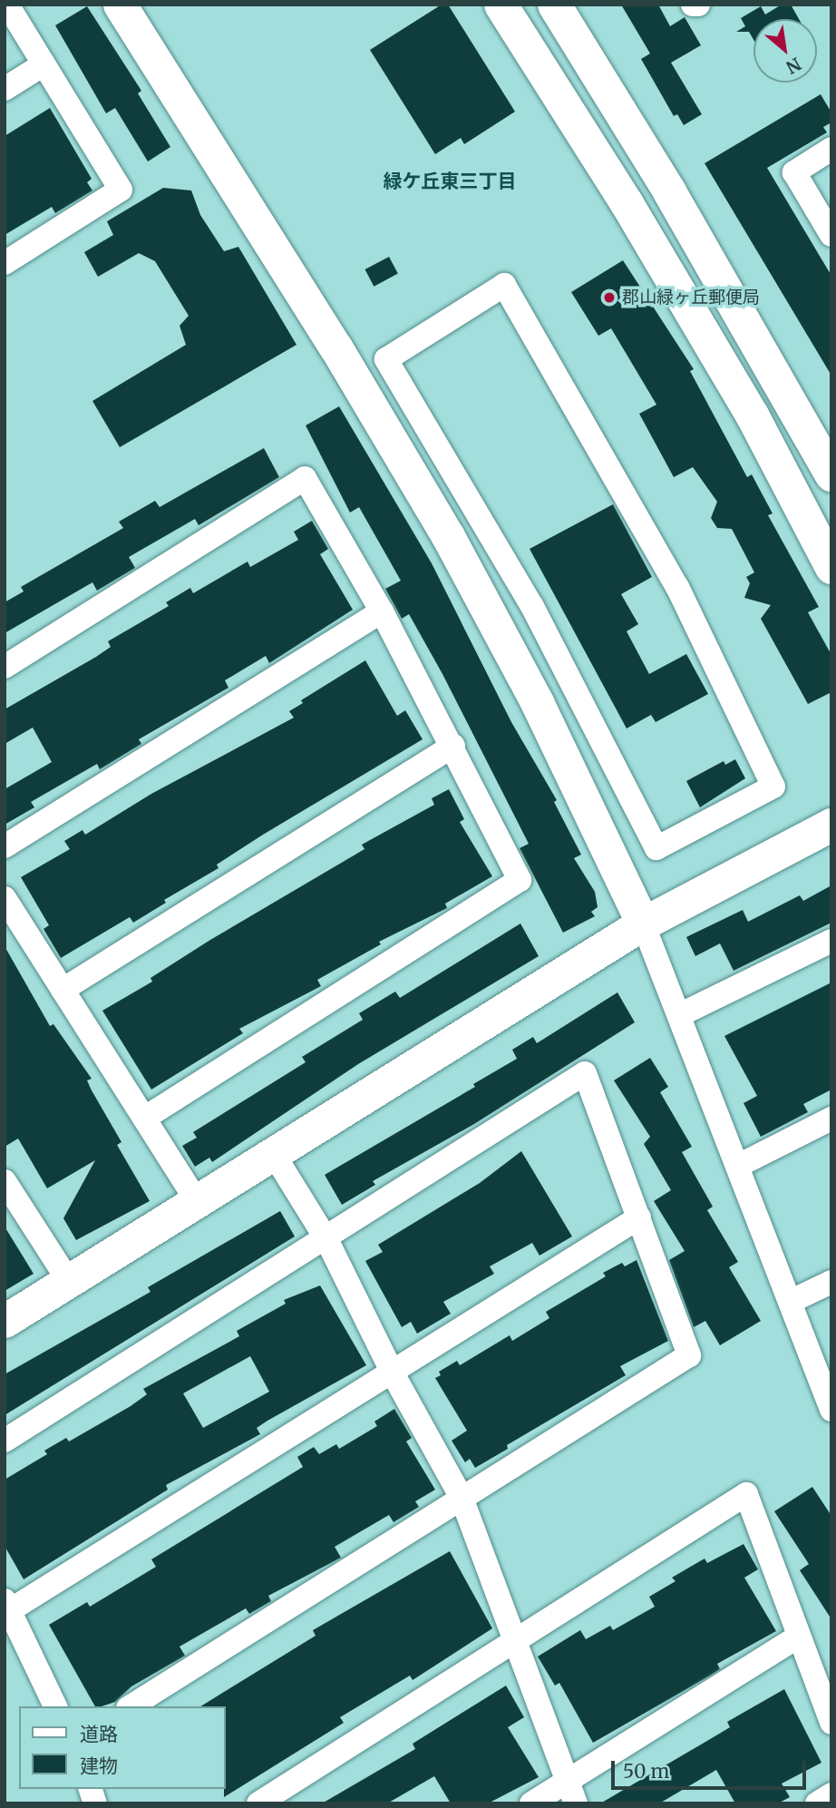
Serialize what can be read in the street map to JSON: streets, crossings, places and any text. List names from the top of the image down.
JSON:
{
  "districts": ["緑ケ丘東三丁目"],
  "places": ["郡山緑ヶ丘郵便局"],
  "legend": ["道路", "建物"],
  "scale_bar": "50 m",
  "north": "bottom right"
}
